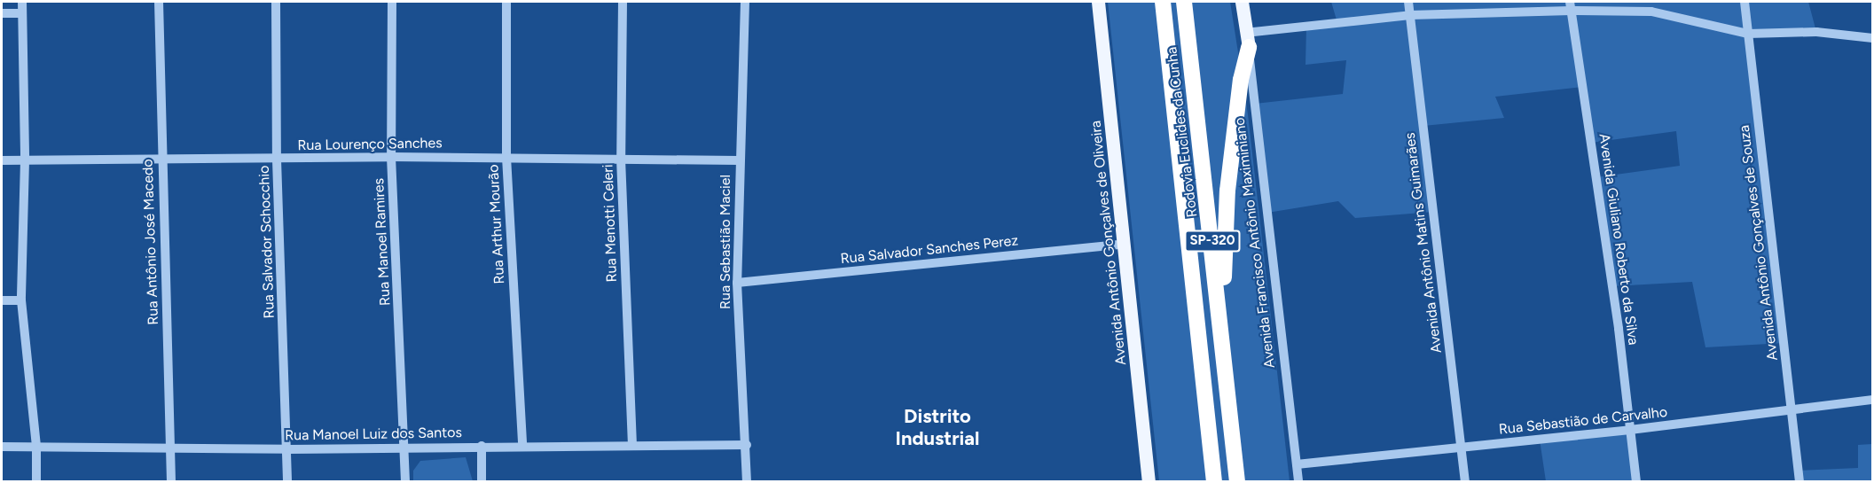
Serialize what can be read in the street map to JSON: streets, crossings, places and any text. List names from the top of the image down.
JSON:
{
  "streets": {
    "highway": ["Rodovia Euclides da Cunha", "SP-320"],
    "main road": ["Avenida Antônio Gonçalves de Oliveira", "Avenida Francisco Antônio Maximiniano"],
    "street": [
      "Rua Lourenço Sanches",
      "Rua Menotti Celeri",
      "Rua Arthur Mourão",
      "Avenida Giuliano Roberto da Silva",
      "Rua Antônio José Macedo",
      "Rua Salvador Schocchio",
      "Rua Manoel Ramires",
      "Rua Sebastião Maciel",
      "Avenida Antônio Matins Guimarães",
      "Avenida Antônio Gonçalves de Souza",
      "Rua Salvador Sanches Perez",
      "Rua Sebastião de Carvalho",
      "Rua Manoel Luiz dos Santos"
    ]
  },
  "crossings": [
    ["Rua Lourenço Sanches", "Rua Menotti Celeri"],
    ["Rua Lourenço Sanches", "Rua Arthur Mourão"],
    ["Rua Lourenço Sanches", "Rua Antônio José Macedo"],
    ["Rua Lourenço Sanches", "Rua Salvador Schocchio"],
    ["Rua Lourenço Sanches", "Rua Manoel Ramires"],
    ["Rua Lourenço Sanches", "Rua Sebastião Maciel"],
    ["Rua Menotti Celeri", "Rua Manoel Luiz dos Santos"],
    ["Rua Arthur Mourão", "Rua Manoel Luiz dos Santos"],
    ["Avenida Giuliano Roberto da Silva", "Rua Sebastião de Carvalho"],
    ["Rua Antônio José Macedo", "Rua Manoel Luiz dos Santos"],
    ["Rua Salvador Schocchio", "Rua Manoel Luiz dos Santos"],
    ["Rua Manoel Ramires", "Rua Manoel Luiz dos Santos"],
    ["Rua Sebastião Maciel", "Rua Salvador Sanches Perez"],
    ["Rua Sebastião Maciel", "Rua Manoel Luiz dos Santos"],
    ["Avenida Antônio Gonçalves de Oliveira", "Rua Salvador Sanches Perez"],
    ["Avenida Francisco Antônio Maximiniano", "Rua Sebastião de Carvalho"],
    ["Avenida Antônio Matins Guimarães", "Rua Sebastião de Carvalho"],
    ["Avenida Antônio Gonçalves de Souza", "Rua Sebastião de Carvalho"]
  ],
  "districts": ["Distrito Industrial"]
}
